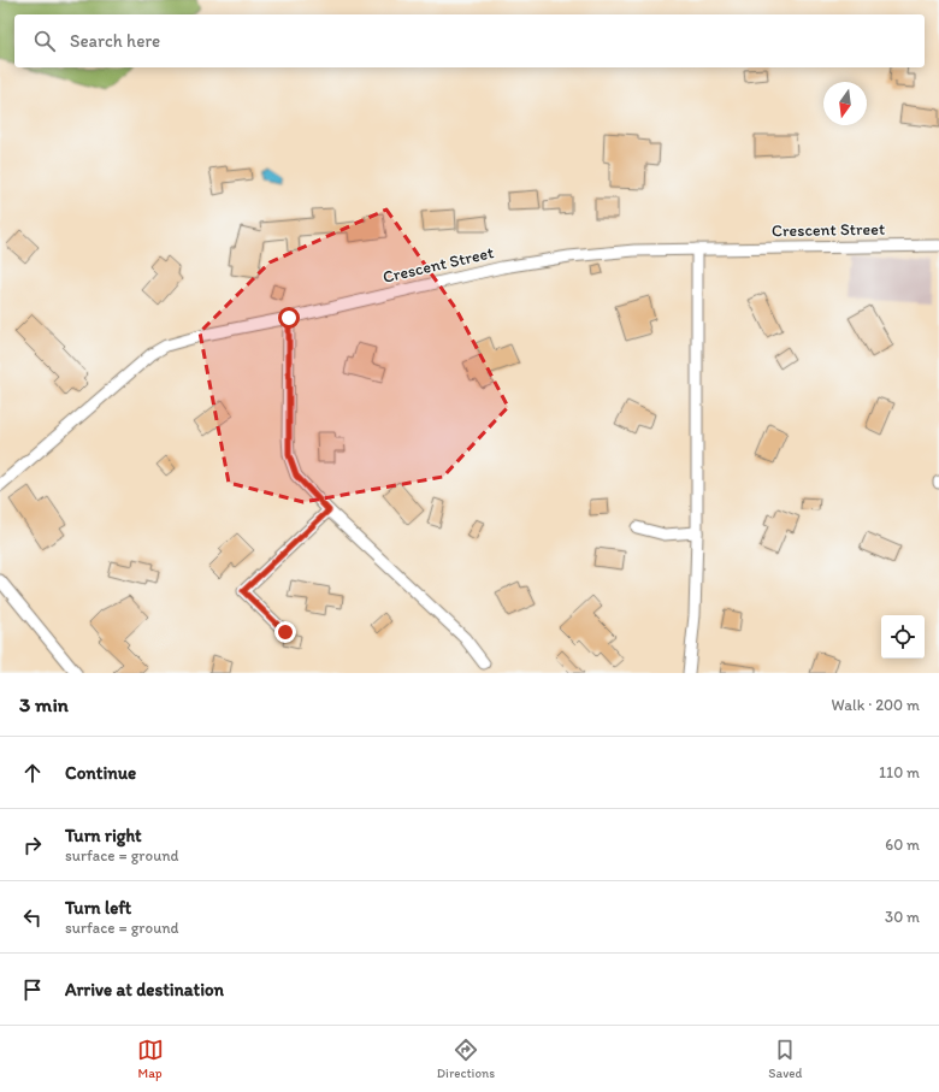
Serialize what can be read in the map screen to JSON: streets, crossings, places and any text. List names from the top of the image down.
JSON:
{
  "streets": {
    "street": ["Crescent Street"]
  },
  "north": "bottom",
  "page": {
    "search": "Search here",
    "heading": ["3 min", "Walk · 200 m"],
    "list": [
      ["Continue", "110 m"],
      ["Turn right", "surface = ground", "60 m"],
      ["Turn left", "surface = ground", "30 m"],
      "Arrive at destination"
    ],
    "nav": ["Map", "Directions", "Saved"]
  }
}
